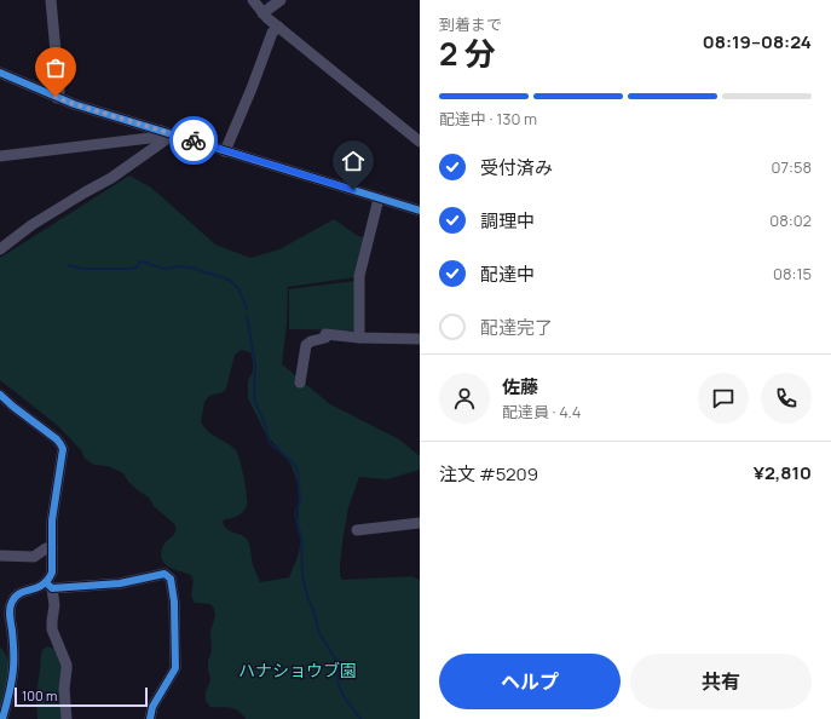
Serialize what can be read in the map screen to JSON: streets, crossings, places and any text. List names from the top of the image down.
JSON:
{
  "parks": ["ハナショウブ園"],
  "scale_bar": "100 m",
  "page": {
    "heading": ["2 分", "到着まで", "08:19–08:24"],
    "panel": [
      "佐藤",
      "配達員 · 4.4",
      "注文 #5209",
      "¥2,810"
    ],
    "bar": "配達中 · 130 m",
    "list": [
      ["受付済み", "07:58"],
      ["調理中", "08:02"],
      ["配達中", "08:15"],
      "配達完了"
    ],
    "buttons": ["ヘルプ", "共有"],
    "scale": "100 m"
  }
}
